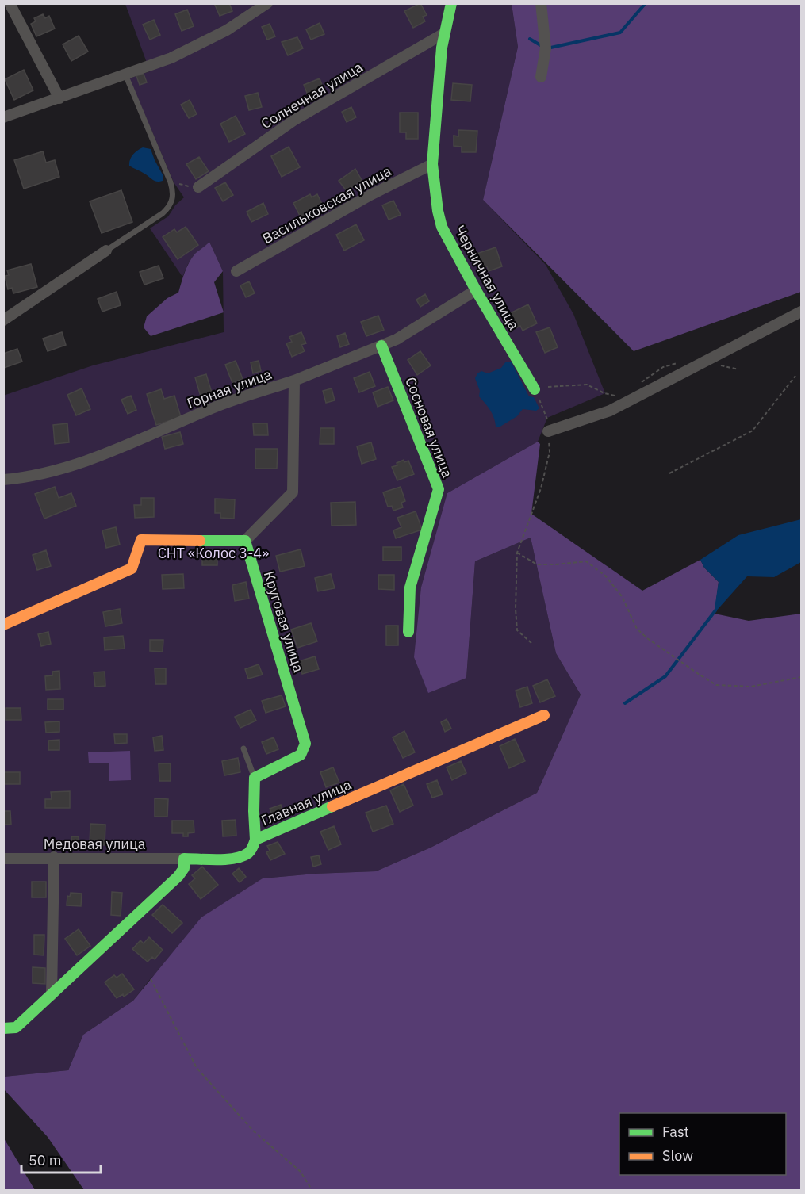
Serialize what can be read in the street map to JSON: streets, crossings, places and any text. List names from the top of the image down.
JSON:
{
  "streets": {
    "street": [
      "Солнечная улица",
      "Васильковская улица",
      "Черничная улица",
      "Горная улица",
      "Сосновая улица",
      "Круговая улица",
      "Главная улица",
      "Медовая улица"
    ]
  },
  "crossings": [
    ["Солнечная улица", "Черничная улица"],
    ["Васильковская улица", "Черничная улица"],
    ["Горная улица", "Круговая улица"],
    ["Главная улица", "Медовая улица"]
  ],
  "parks": ["СНТ «Колос 3-4»"],
  "legend": ["Fast", "Slow"],
  "scale_bar": "50 m"
}
